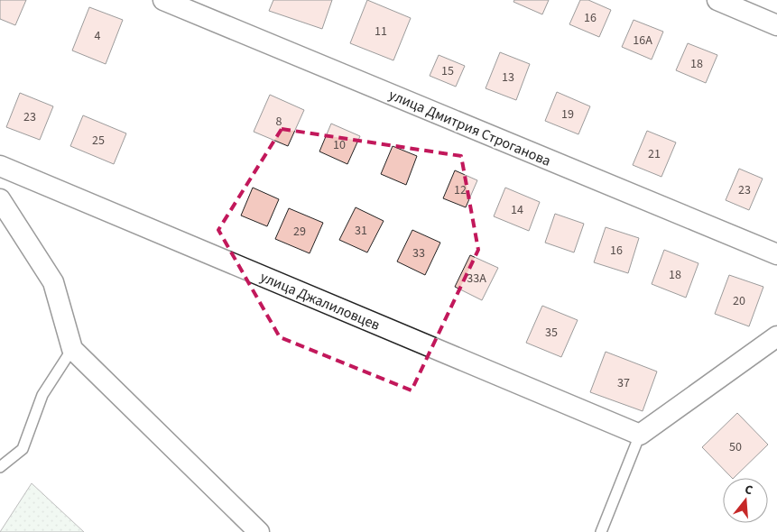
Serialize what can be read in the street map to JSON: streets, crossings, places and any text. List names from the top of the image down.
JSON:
{
  "streets": {
    "street": ["улица Дмитрия Строганова", "улица Джалиловцев"]
  },
  "house_numbers": [
    "16",
    "11",
    "4",
    "16А",
    "18",
    "15",
    "13",
    "19",
    "23",
    "8",
    "25",
    "10",
    "21",
    "12",
    "23",
    "14",
    "31",
    "29",
    "16",
    "33",
    "18",
    "33А",
    "20",
    "35",
    "37",
    "50"
  ],
  "north": "top"
}
